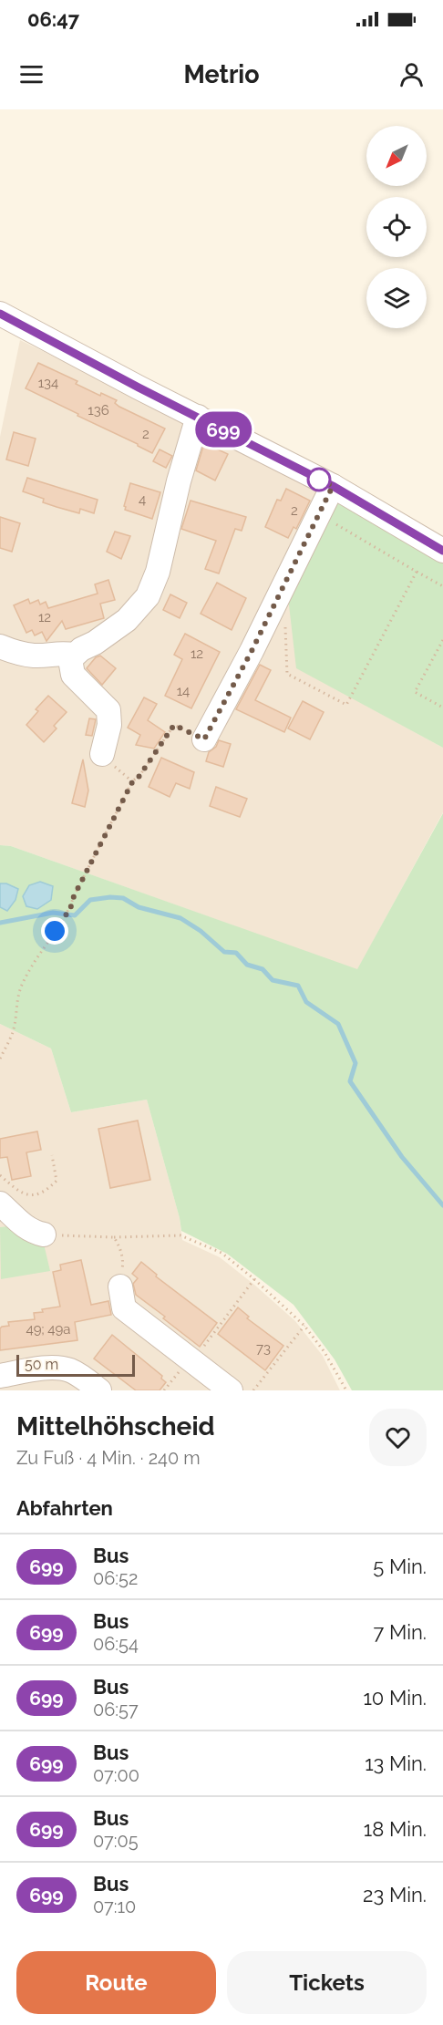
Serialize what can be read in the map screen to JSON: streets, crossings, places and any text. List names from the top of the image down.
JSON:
{
  "lines": ["bus line 699"],
  "house_numbers": [
    "134",
    "136",
    "2",
    "4",
    "2",
    "12",
    "12",
    "14",
    "49; 49a",
    "73"
  ],
  "scale_bar": "50 m",
  "north": "bottom left",
  "page": {
    "status": "06:47",
    "header": "Metrio",
    "on_map": "699",
    "scale": "50 m",
    "heading": [
      ["Mittelhöhscheid", "Zu Fuß · 4 Min. · 240 m"],
      "Abfahrten"
    ],
    "list": [
      {
        "mark": "699",
        "name": "Bus",
        "note": "06:52",
        "value": "5 Min."
      },
      {
        "mark": "699",
        "name": "Bus",
        "note": "06:54",
        "value": "7 Min."
      },
      {
        "mark": "699",
        "name": "Bus",
        "note": "06:57",
        "value": "10 Min."
      },
      {
        "mark": "699",
        "name": "Bus",
        "note": "07:00",
        "value": "13 Min."
      },
      {
        "mark": "699",
        "name": "Bus",
        "note": "07:05",
        "value": "18 Min."
      },
      {
        "mark": "699",
        "name": "Bus",
        "note": "07:10",
        "value": "23 Min."
      }
    ],
    "buttons": ["Route", "Tickets"]
  }
}
